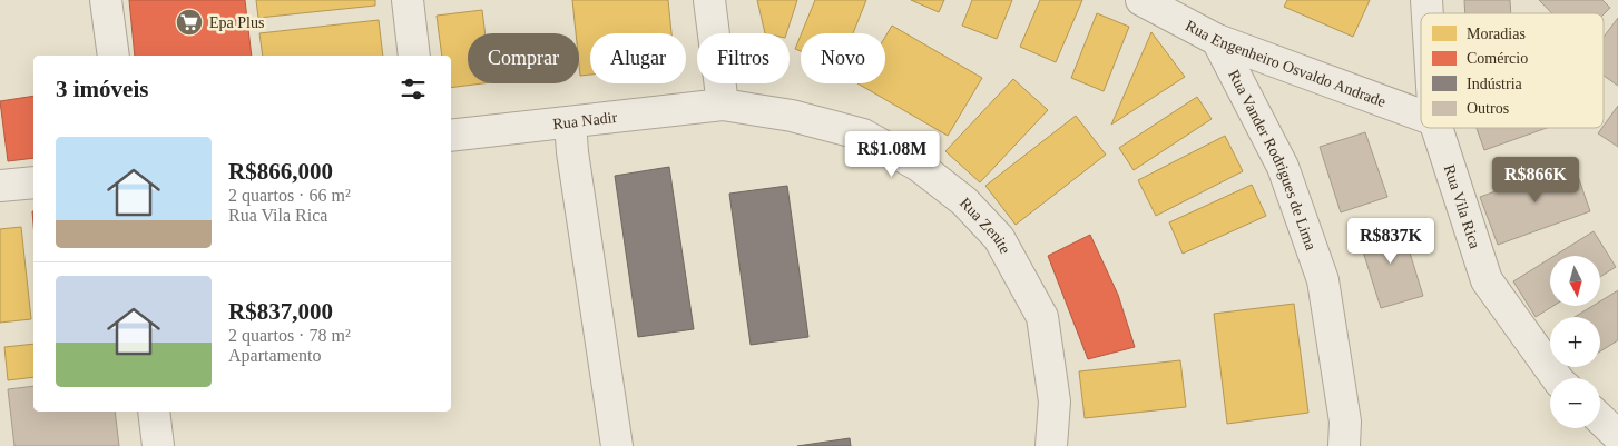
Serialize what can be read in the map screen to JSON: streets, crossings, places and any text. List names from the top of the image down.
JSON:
{
  "streets": {
    "street": [
      "Rua Engenheiro Osvaldo Andrade",
      "Rua Nadir",
      "Rua Vander Rodrigues de Lima",
      "Rua Vila Rica",
      "Rua Zenite"
    ]
  },
  "crossings": [
    ["Rua Engenheiro Osvaldo Andrade", "Rua Vander Rodrigues de Lima"],
    ["Rua Nadir", "Rua Zenite"]
  ],
  "places": {
    "supermarket": ["Epa Plus"]
  },
  "legend": [
    "Moradias",
    "Comércio",
    "Indústria",
    "Outros"
  ],
  "north": "bottom",
  "page": {
    "chip": [
      "Comprar",
      "Alugar",
      "Filtros",
      "Novo"
    ],
    "heading": "3 imóveis",
    "list": [
      {
        "name": "R$866,000",
        "note": "2 quartos · 66 m² · Rua Vila Rica"
      },
      {
        "name": "R$837,000",
        "note": "2 quartos · 78 m² · Apartamento"
      }
    ],
    "price": ["R$1.08M", "R$866K", "R$837K"],
    "map_buttons": ["+", "−"]
  }
}
